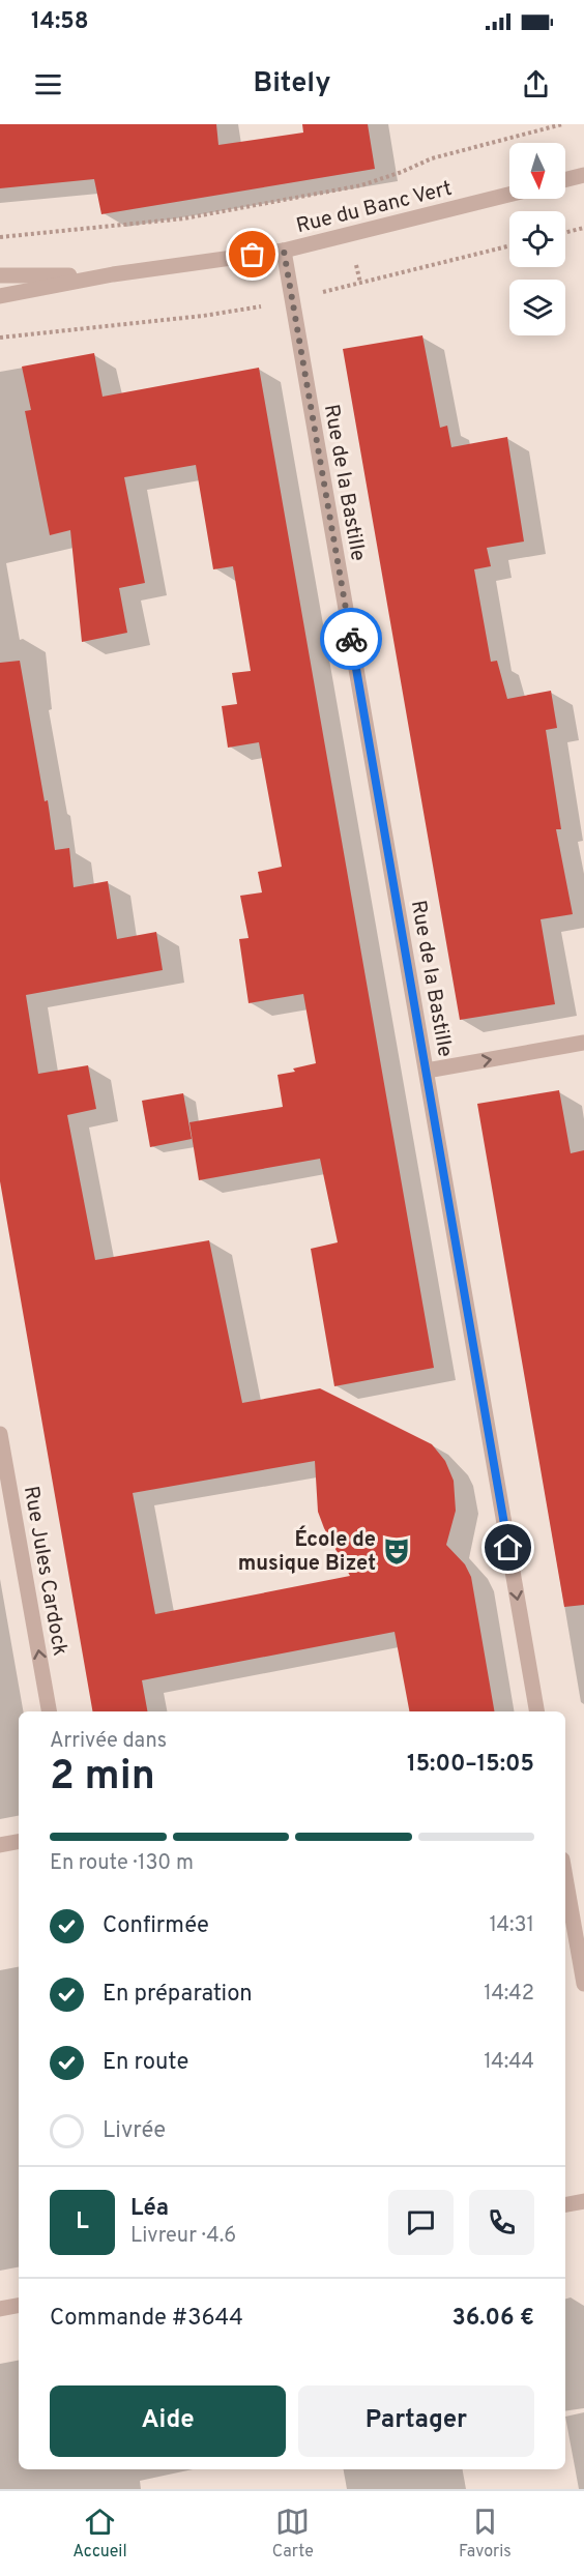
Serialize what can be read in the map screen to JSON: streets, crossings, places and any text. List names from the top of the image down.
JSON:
{
  "streets": {
    "street": ["Rue du Banc Vert", "Rue de la Bastille", "Rue Jules Cardock"]
  },
  "crossings": [
    ["Rue du Banc Vert", "Rue de la Bastille"]
  ],
  "one_way": ["Rue de la Bastille", "Rue Jules Cardock"],
  "places": {
    "theatre": ["École de musique Bizet"]
  },
  "north": "bottom",
  "page": {
    "status": "14:58",
    "header": "Bitely",
    "heading": ["2 min", "Arrivée dans", "15:00–15:05"],
    "panel": [
      "Léa",
      "Livreur · 4.6",
      "Commande #3644",
      "36.06 €"
    ],
    "bar": "En route · 130 m",
    "list": [
      ["Confirmée", "14:31"],
      ["En préparation", "14:42"],
      ["En route", "14:44"],
      "Livrée"
    ],
    "round": "L",
    "buttons": ["Aide", "Partager"],
    "tabs": ["Accueil", "Carte", "Favoris"]
  }
}
